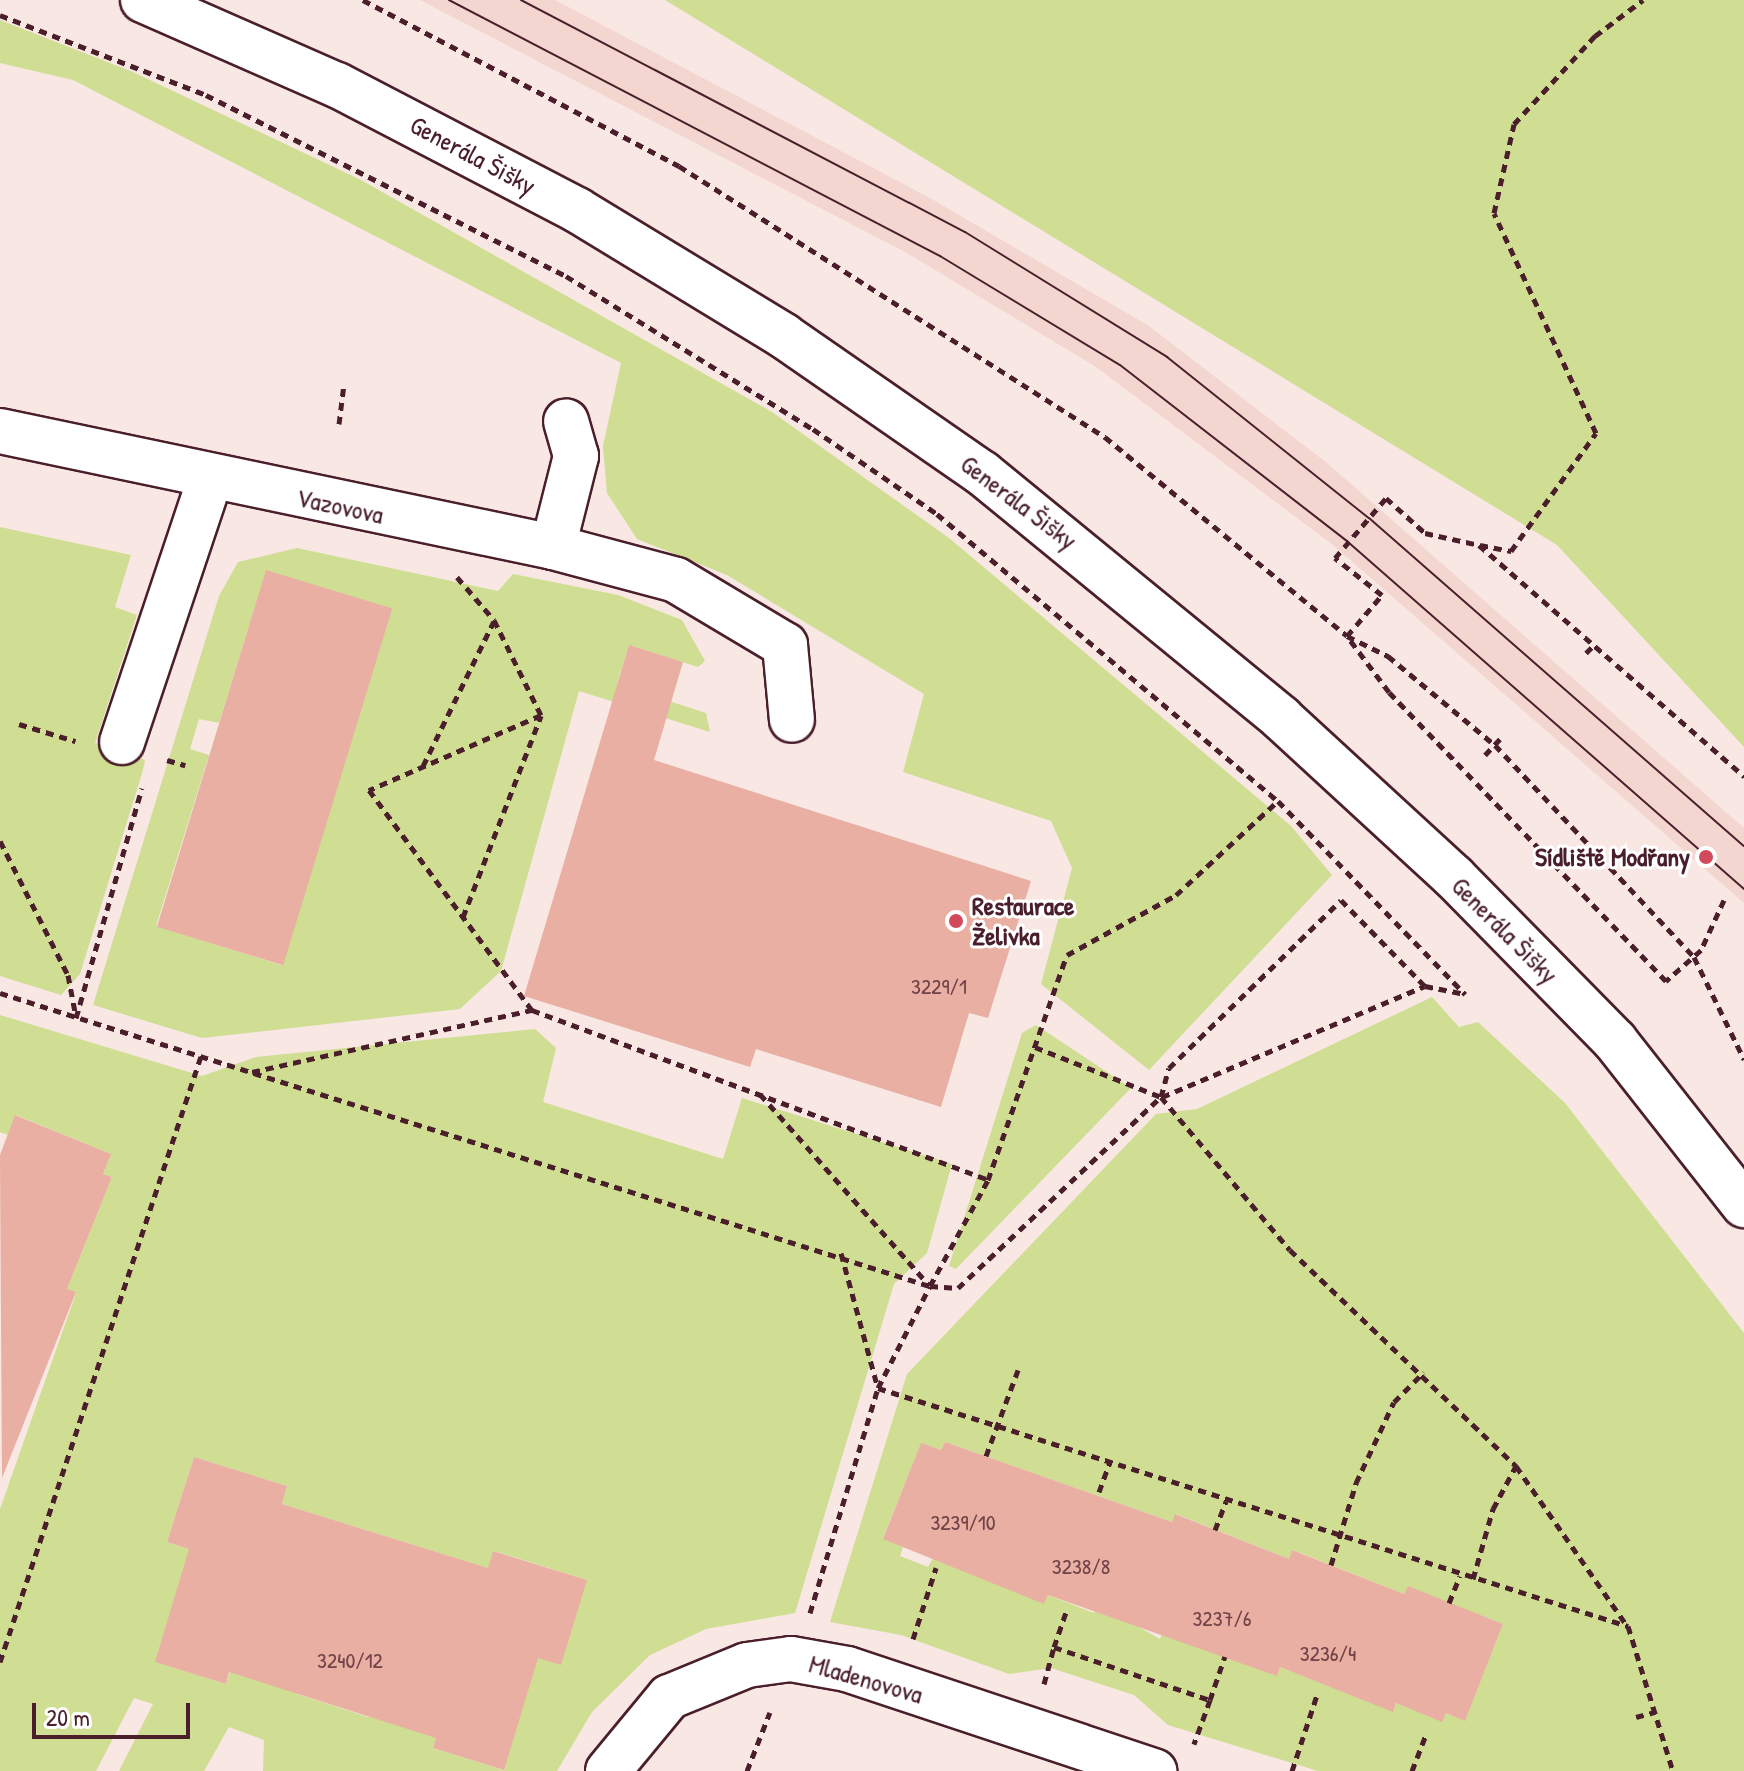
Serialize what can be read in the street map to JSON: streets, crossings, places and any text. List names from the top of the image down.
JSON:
{
  "streets": {
    "main road": ["Generála Šišky", "Vazovova", "Mladenovova"]
  },
  "places": ["Sídliště Modřany", "Restaurace Želivka"],
  "house_numbers": [
    "3229/1",
    "3239/10",
    "3238/8",
    "3237/6",
    "3236/4",
    "3240/12"
  ],
  "scale_bar": "20 m"
}
